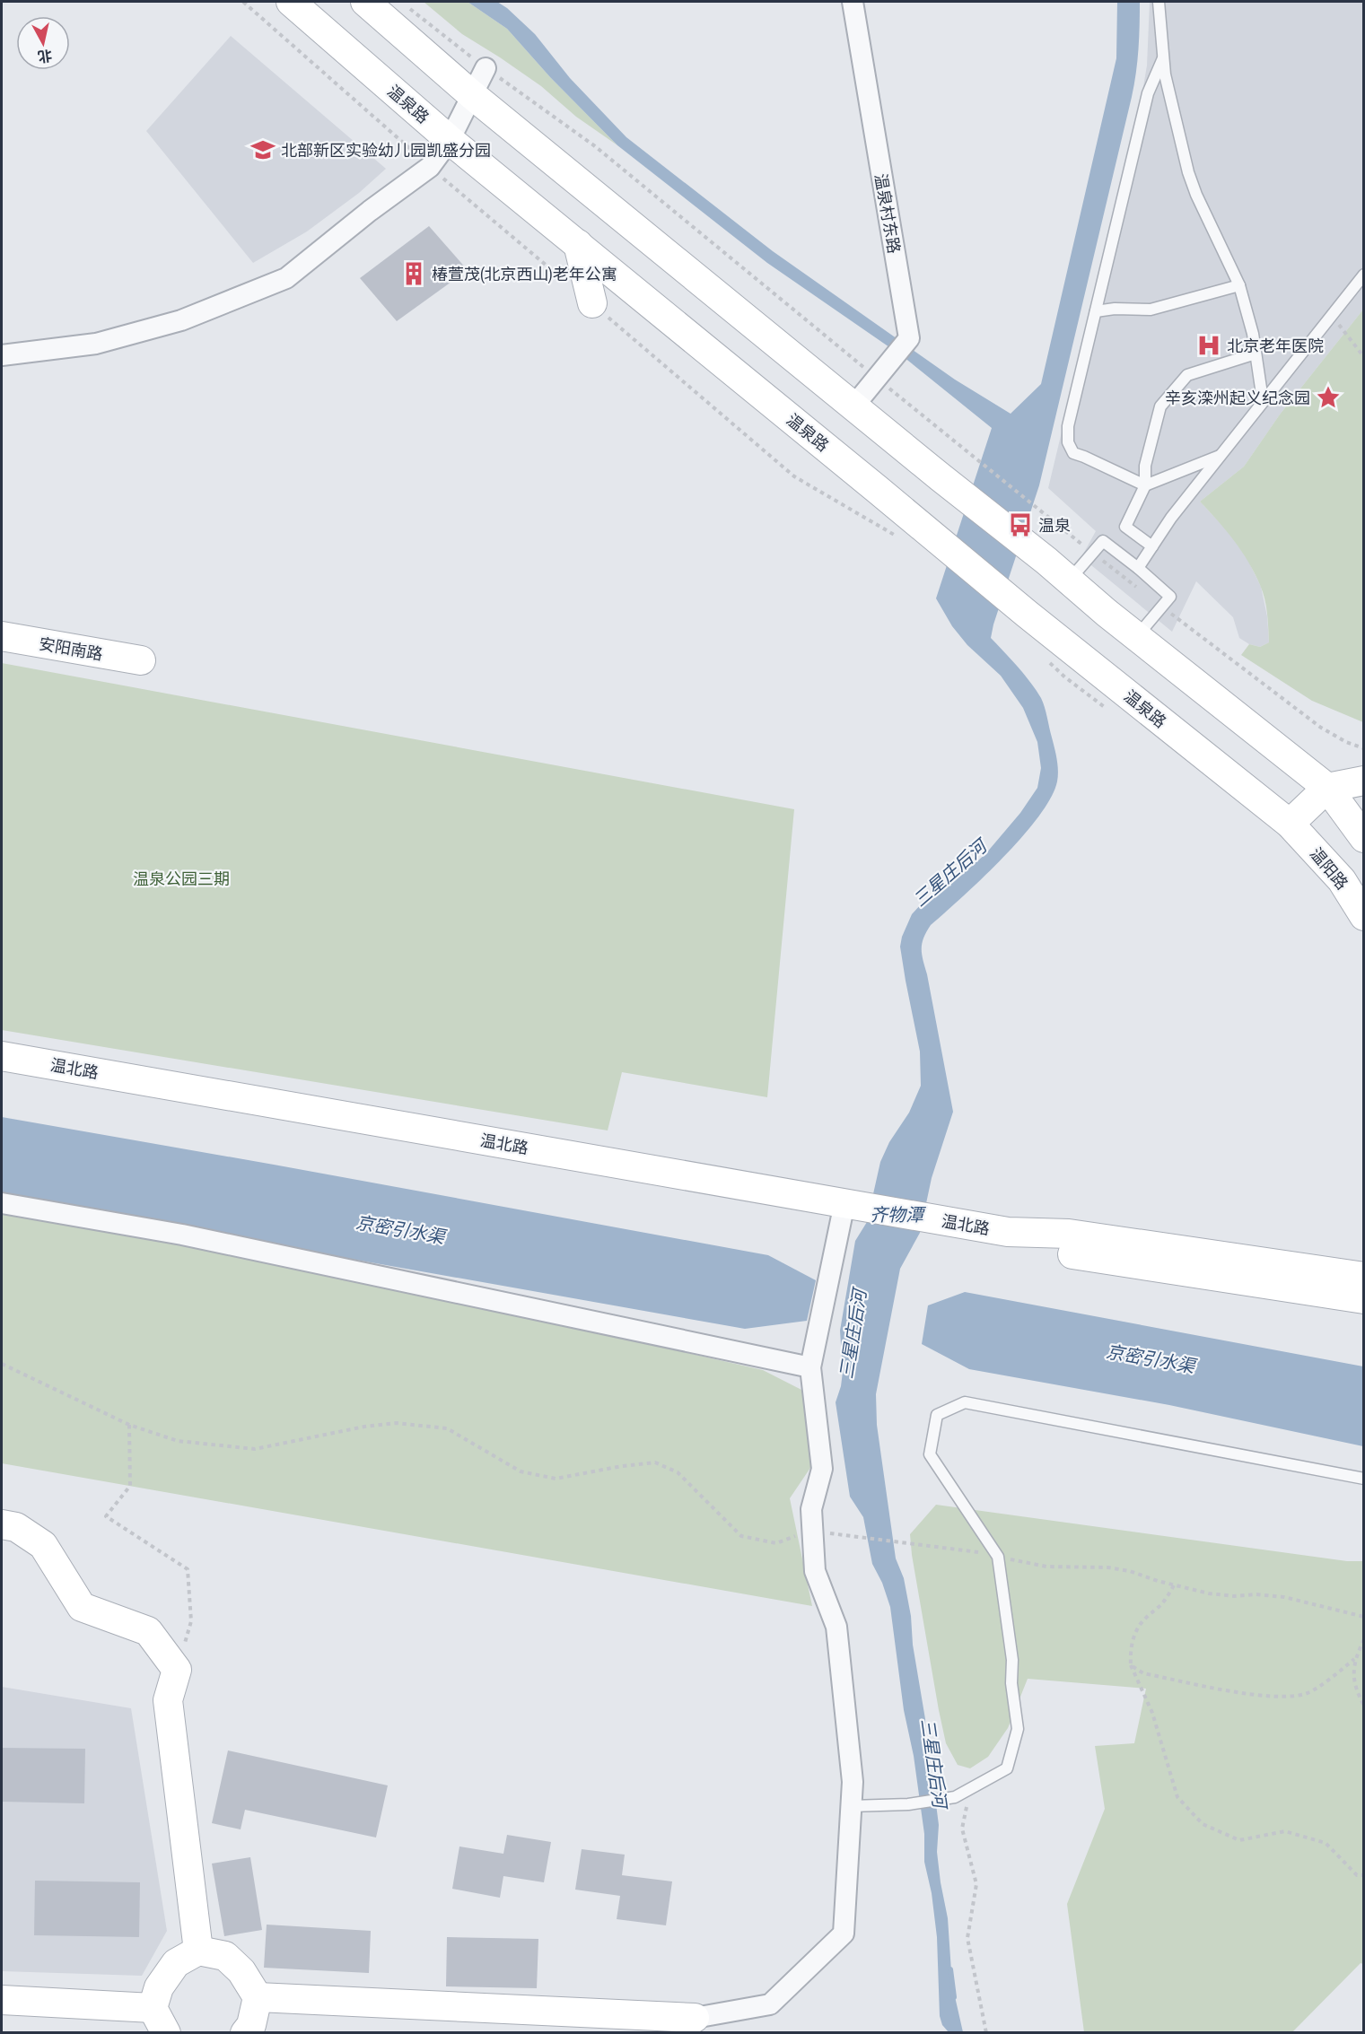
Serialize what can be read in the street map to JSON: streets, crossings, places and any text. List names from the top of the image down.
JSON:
{
  "streets": {
    "main road": [
      "温泉路",
      "安阳南路",
      "温阳路",
      "温北路"
    ],
    "street": ["温泉村东路"]
  },
  "crossings": [
    ["温泉路", "温阳路"]
  ],
  "water": ["三星庄后河", "齐物潭", "京密引水渠"],
  "parks": ["温泉公园三期"],
  "places": {
    "school or university": ["北部新区实验幼儿园凯盛分园"],
    "building": ["椿萱茂(北京西山)老年公寓"],
    "hospital": ["北京老年医院"],
    "place": ["辛亥滦州起义纪念园"],
    "bus stop": ["温泉"]
  },
  "north": "bottom"
}
